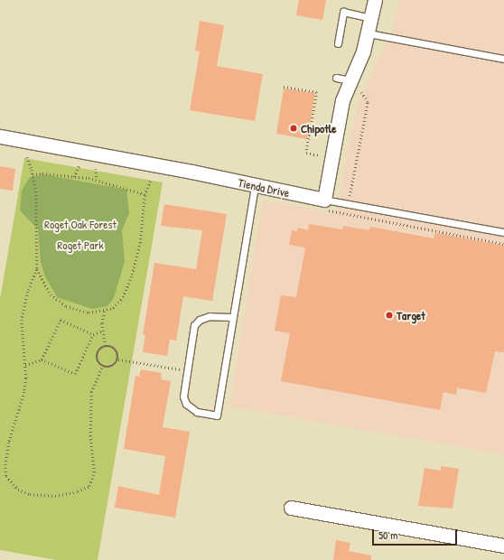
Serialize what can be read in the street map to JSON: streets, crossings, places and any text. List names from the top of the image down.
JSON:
{
  "streets": {
    "street": ["Tienda Drive"]
  },
  "parks": ["Roget Oak Forest", "Roget Park"],
  "places": ["Chipotle", "Target"],
  "scale_bar": "50 m"
}
